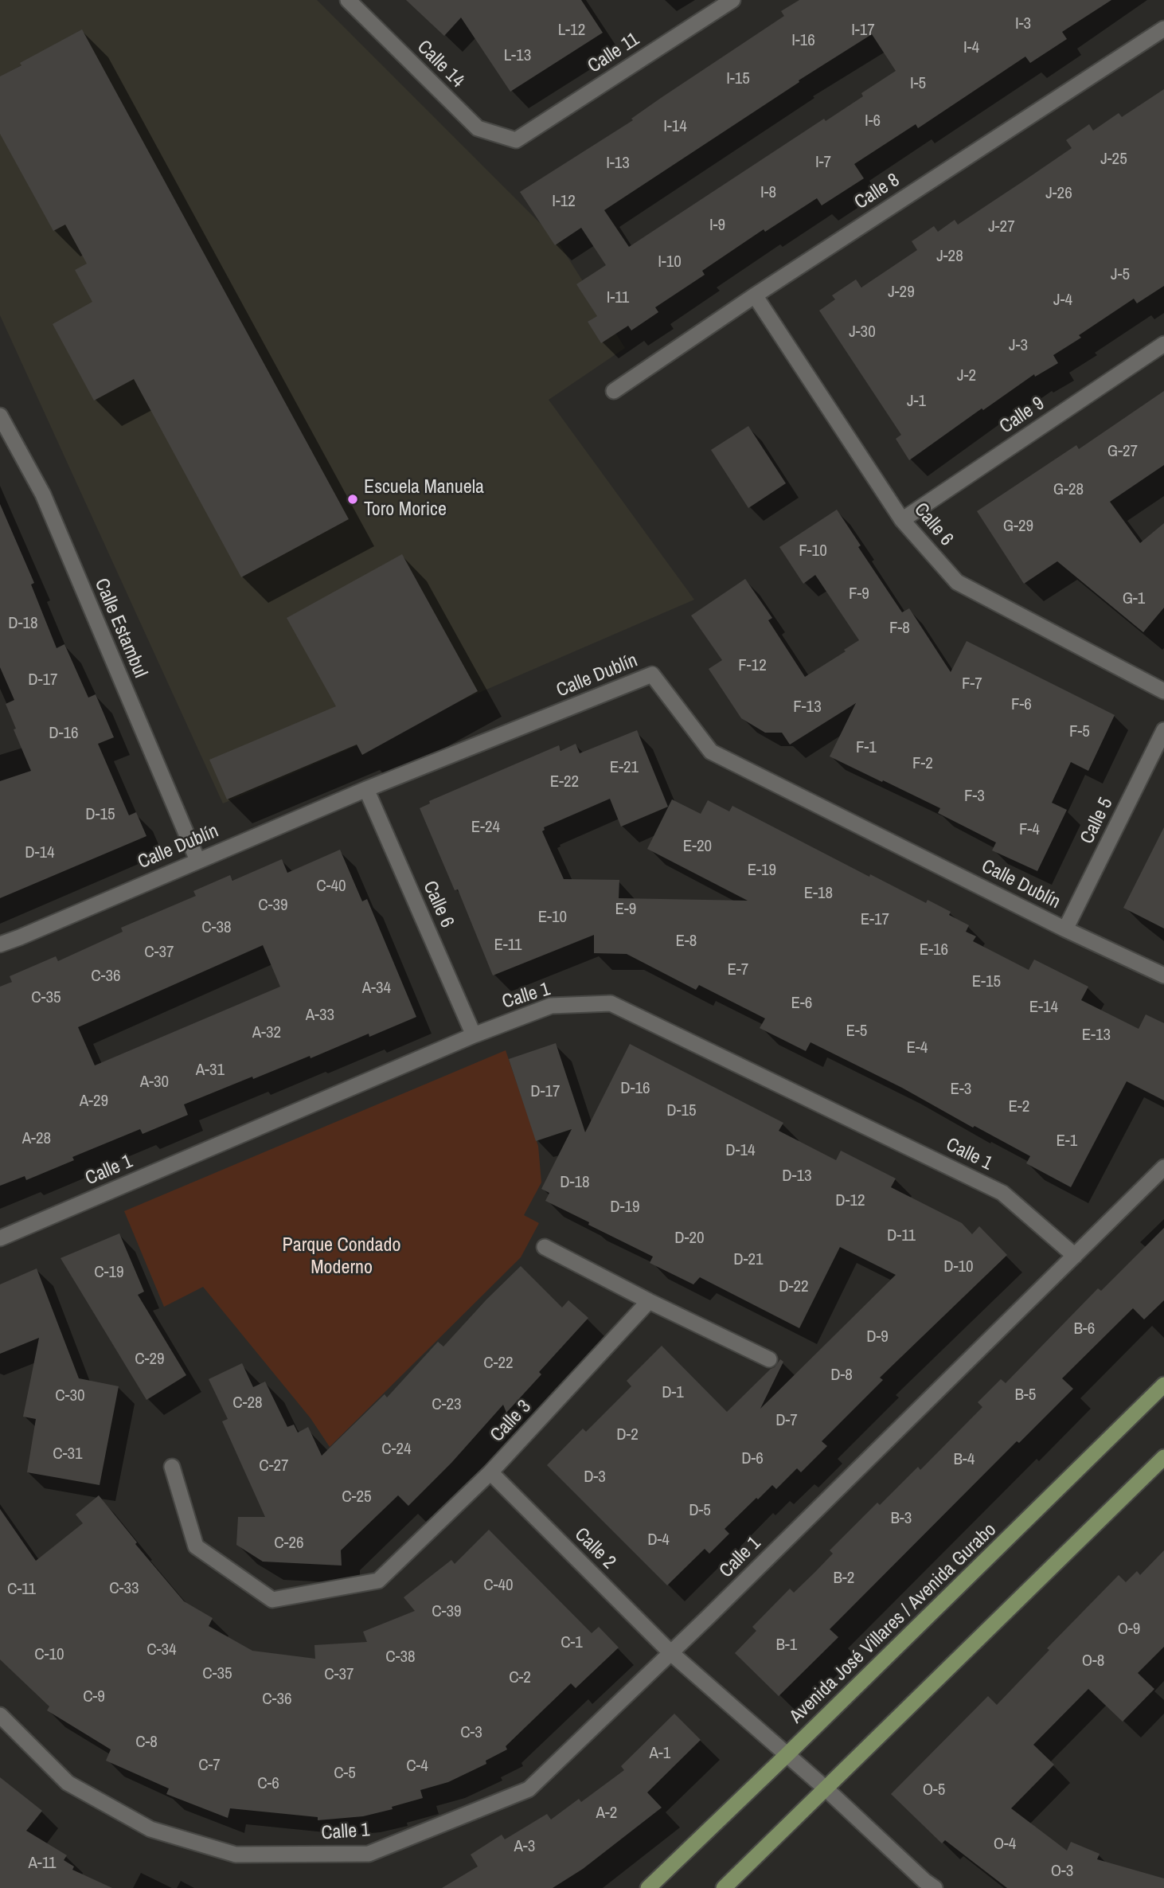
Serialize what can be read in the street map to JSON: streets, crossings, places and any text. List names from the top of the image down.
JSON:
{
  "streets": {
    "main road": ["Avenida José Villares / Avenida Gurabo"],
    "street": [
      "Calle 11",
      "Calle 14",
      "Calle 8",
      "Calle 9",
      "Calle 6",
      "Calle Estambul",
      "Calle Dublín",
      "Calle 5",
      "Calle 1",
      "Calle 3",
      "Calle 2"
    ]
  },
  "crossings": [
    ["Calle 11", "Calle 14"],
    ["Calle 8", "Calle 6"],
    ["Calle 9", "Calle 6"],
    ["Calle 6", "Calle Dublín"],
    ["Calle 6", "Calle 1"],
    ["Calle Estambul", "Calle Dublín"],
    ["Calle Dublín", "Calle 5"],
    ["Calle 1", "Calle 2"],
    ["Calle 3", "Calle 2"]
  ],
  "parks": ["Parque Condado Moderno"],
  "places": ["Escuela Manuela Toro Morice"],
  "house_numbers": [
    "I-3",
    "L-12",
    "I-17",
    "I-16",
    "I-4",
    "L-13",
    "I-15",
    "I-5",
    "I-6",
    "I-14",
    "J-25",
    "I-7",
    "I-13",
    "I-8",
    "J-26",
    "I-12",
    "I-9",
    "J-27",
    "J-28",
    "I-10",
    "J-5",
    "J-29",
    "I-11",
    "J-4",
    "J-30",
    "J-3",
    "J-2",
    "J-1",
    "G-27",
    "G-28",
    "G-29",
    "F-10",
    "F-9",
    "G-1",
    "D-18",
    "F-8",
    "F-12",
    "D-17",
    "F-7",
    "F-6",
    "F-13",
    "F-5",
    "D-16",
    "F-1",
    "F-2",
    "E-21",
    "E-22",
    "F-3",
    "D-15",
    "E-24",
    "F-4",
    "E-20",
    "D-14",
    "E-19",
    "C-40",
    "E-18",
    "C-39",
    "E-9",
    "E-10",
    "E-17",
    "C-38",
    "E-8",
    "E-11",
    "E-16",
    "C-37",
    "E-7",
    "C-36",
    "E-15",
    "A-34",
    "C-35",
    "E-6",
    "E-14",
    "A-33",
    "E-5",
    "A-32",
    "E-13",
    "E-4",
    "A-31",
    "A-30",
    "D-16",
    "E-3",
    "D-17",
    "A-29",
    "E-2",
    "D-15",
    "A-28",
    "E-1",
    "D-14",
    "D-13",
    "D-18",
    "D-12",
    "D-19",
    "D-11",
    "D-20",
    "D-21",
    "D-10",
    "C-19",
    "D-22",
    "B-6",
    "D-9",
    "C-29",
    "C-22",
    "D-8",
    "D-1",
    "B-5",
    "C-30",
    "C-28",
    "C-23",
    "D-7",
    "D-2",
    "C-24",
    "C-31",
    "D-6",
    "B-4",
    "C-27",
    "D-3",
    "C-25",
    "D-5",
    "B-3",
    "D-4",
    "C-26",
    "B-2",
    "C-40",
    "C-33",
    "C-11",
    "C-39",
    "O-9",
    "C-1",
    "B-1",
    "C-34",
    "C-10",
    "C-38",
    "O-8",
    "C-35",
    "C-37",
    "C-2",
    "C-9",
    "C-36",
    "C-3",
    "C-8",
    "A-1",
    "C-7",
    "C-4",
    "C-5",
    "C-6",
    "O-5",
    "A-2",
    "O-4",
    "A-3",
    "A-11",
    "O-3"
  ]
}
